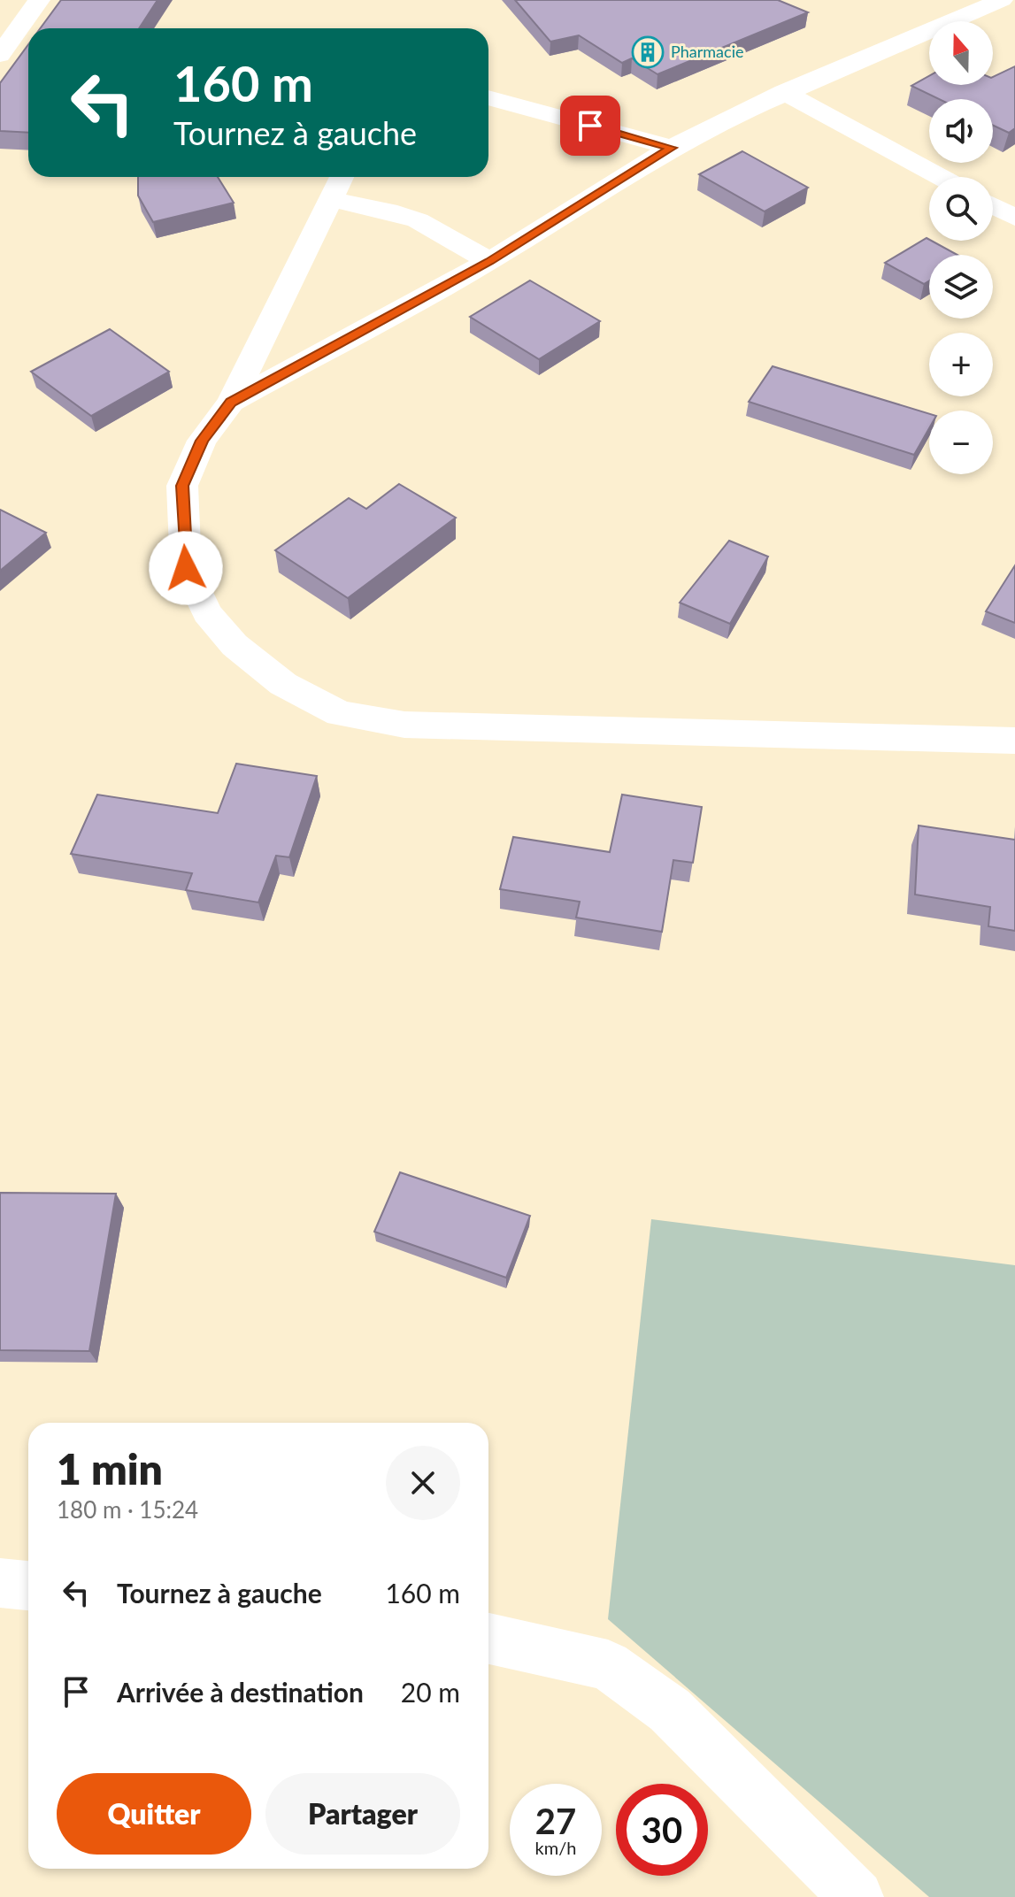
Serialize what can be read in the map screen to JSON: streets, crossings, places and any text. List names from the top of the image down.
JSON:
{
  "places": {
    "building": ["Pharmacie"]
  },
  "north": "top",
  "page": {
    "map_buttons": ["+", "−"],
    "turn": ["160 m", "Tournez à gauche"],
    "heading": ["1 min", "180 m · 15:24"],
    "list": [
      {
        "name": "Tournez à gauche",
        "value": "160 m"
      },
      {
        "name": "Arrivée à destination",
        "value": "20 m"
      }
    ],
    "buttons": ["Quitter", "Partager"],
    "speed": "27 km/h",
    "limit": "30"
  }
}
